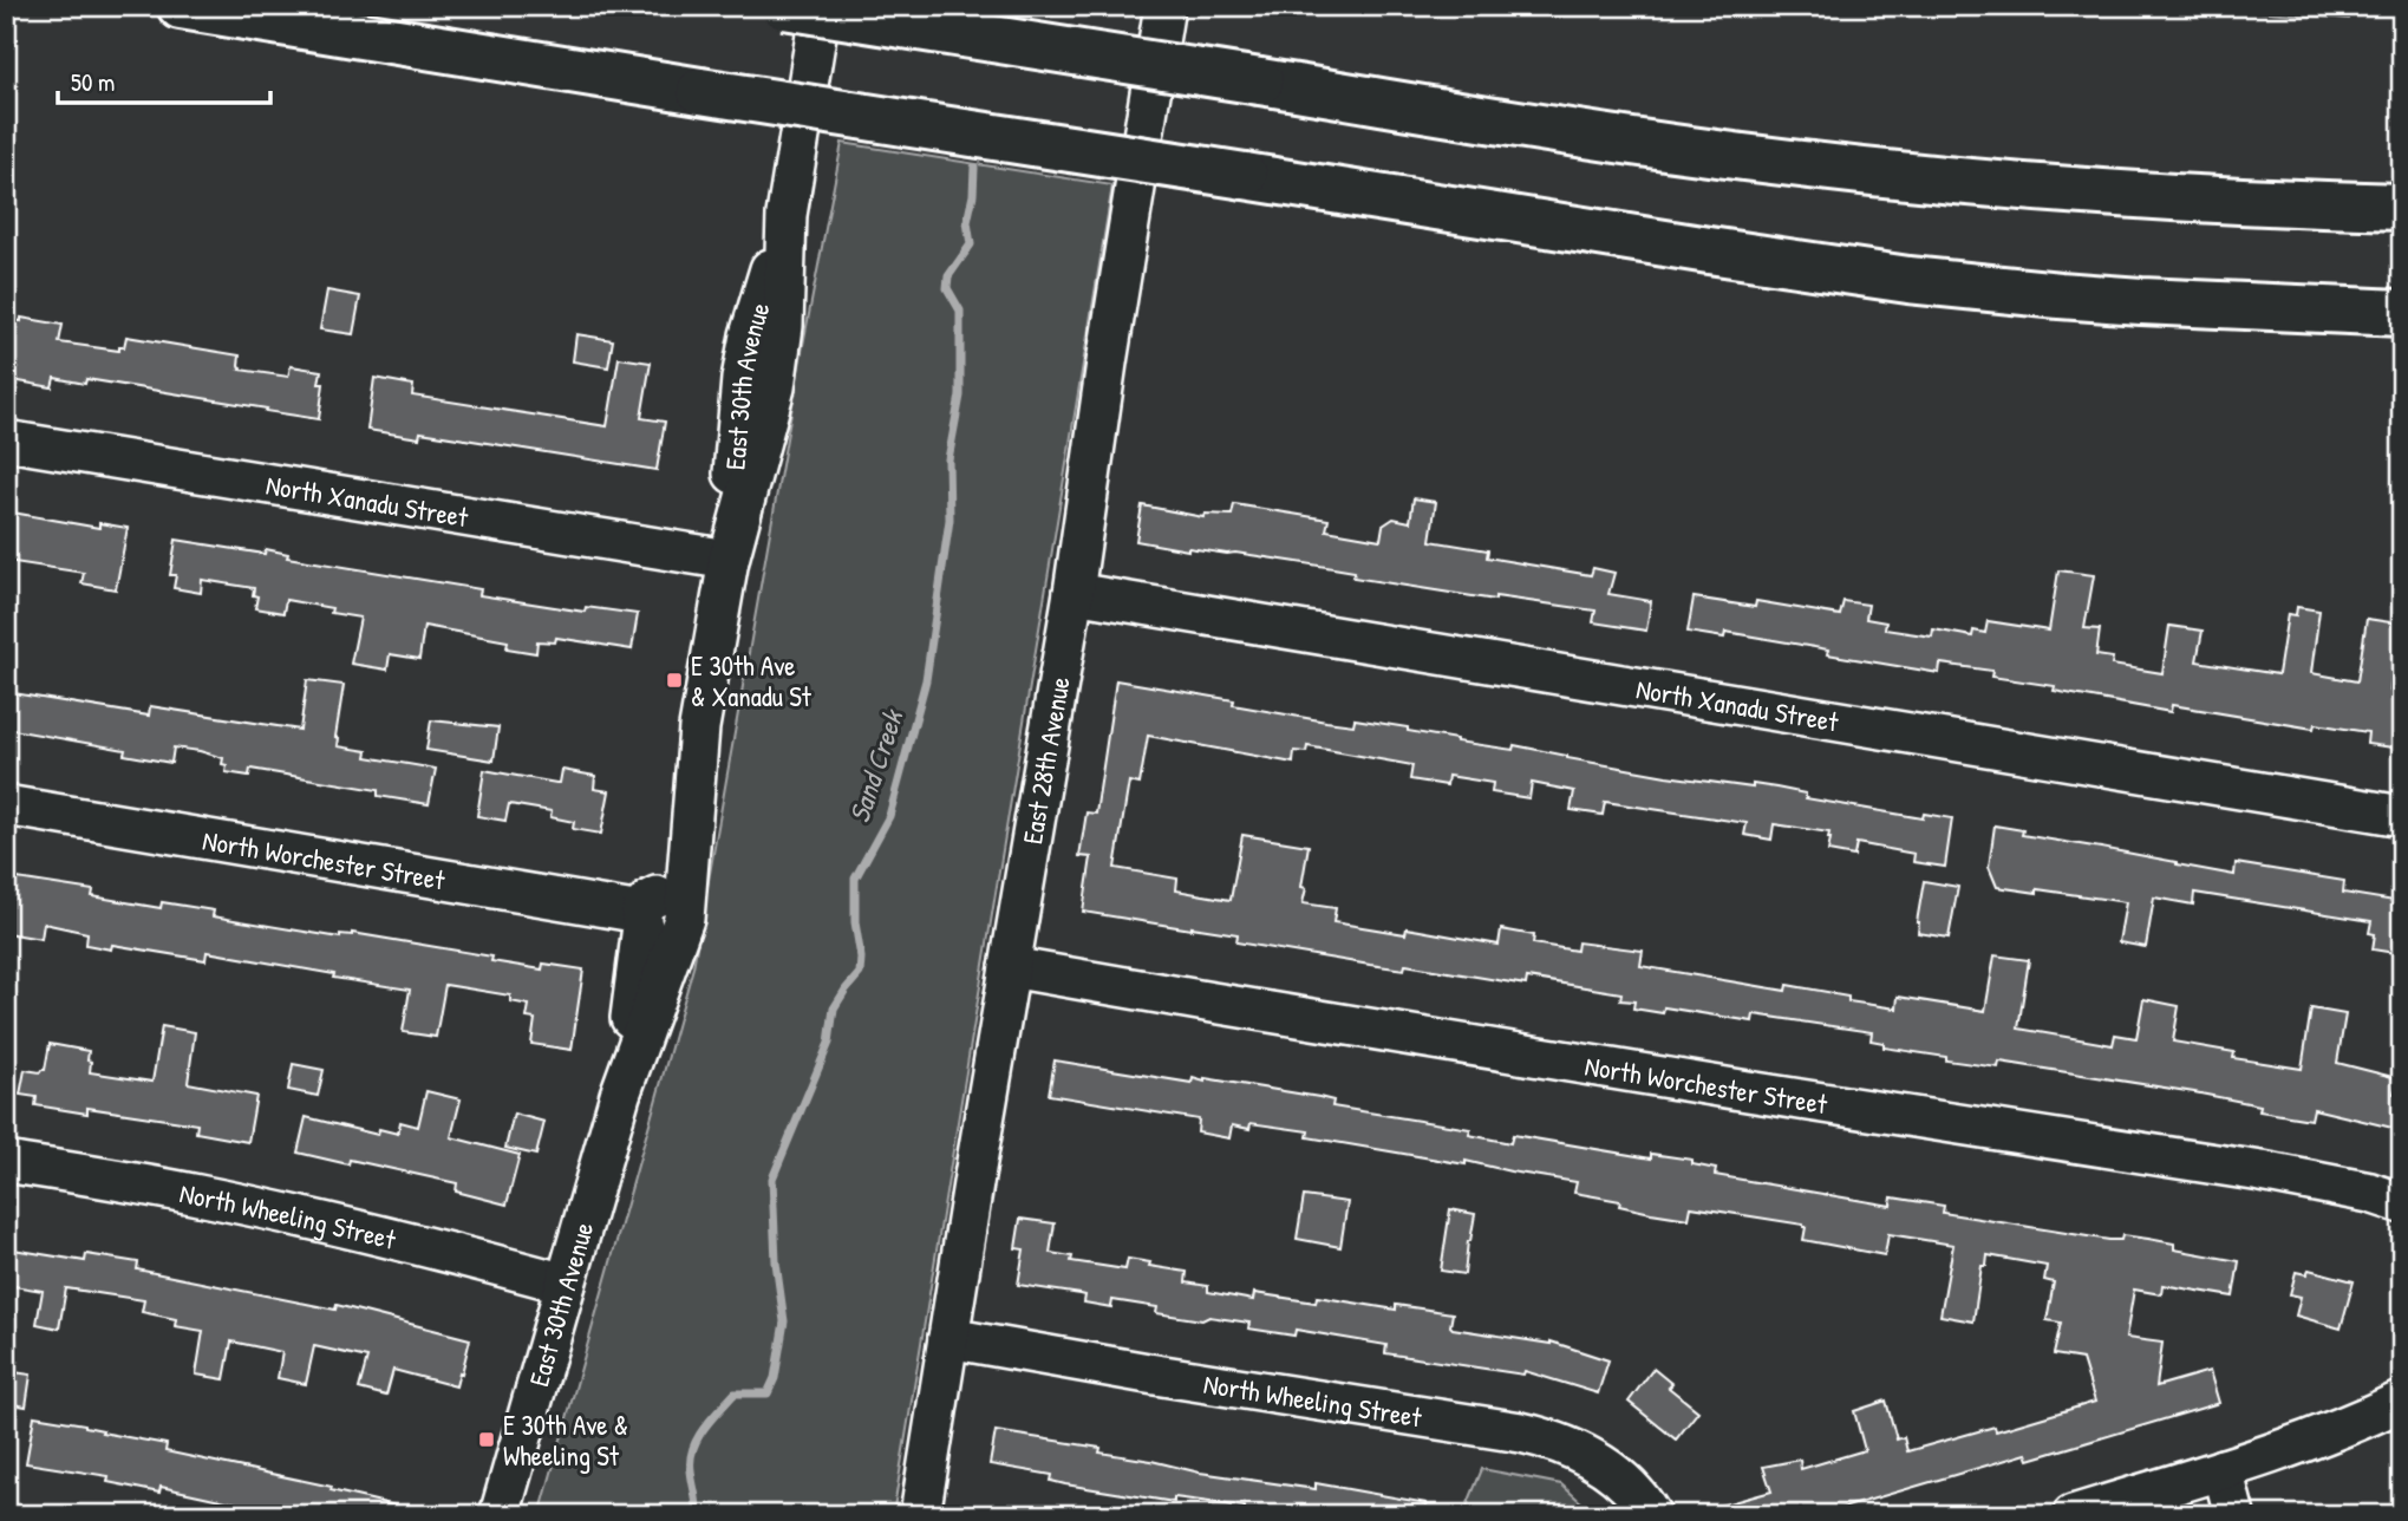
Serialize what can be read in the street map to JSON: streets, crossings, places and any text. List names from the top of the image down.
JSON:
{
  "streets": {
    "street": [
      "East 30th Avenue",
      "North Xanadu Street",
      "East 28th Avenue",
      "North Worchester Street",
      "North Wheeling Street"
    ]
  },
  "crossings": [
    ["East 30th Avenue", "North Xanadu Street"],
    ["East 30th Avenue", "North Worchester Street"],
    ["East 30th Avenue", "North Wheeling Street"],
    ["North Xanadu Street", "East 28th Avenue"],
    ["East 28th Avenue", "North Worchester Street"],
    ["East 28th Avenue", "North Wheeling Street"]
  ],
  "water": ["Sand Creek"],
  "places": {
    "transit": ["E 30th Ave & Xanadu St", "E 30th Ave & Wheeling St"]
  },
  "scale_bar": "50 m"
}
